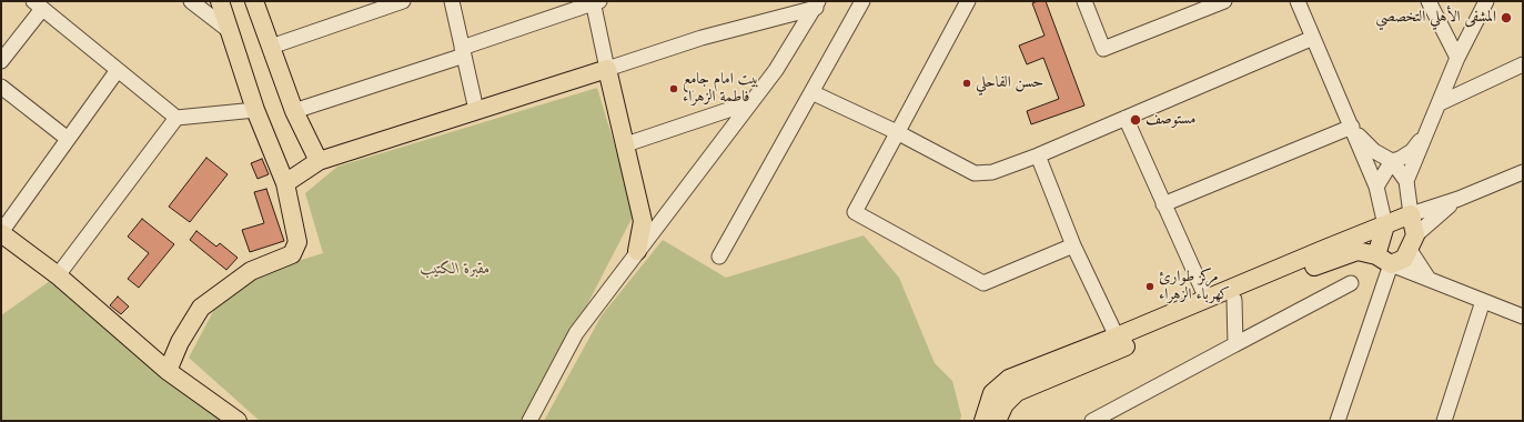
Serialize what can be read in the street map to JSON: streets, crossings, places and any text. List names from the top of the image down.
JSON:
{
  "parks": ["مقبرة الكتيب"],
  "places": [
    "المشفى الأهلي التخصصي",
    "حسن الفاحلي",
    "بيت امام جامع فاطمة الزهراء",
    "مستوصف",
    "مركز طوارئ كهرباء الزهراء"
  ]
}
